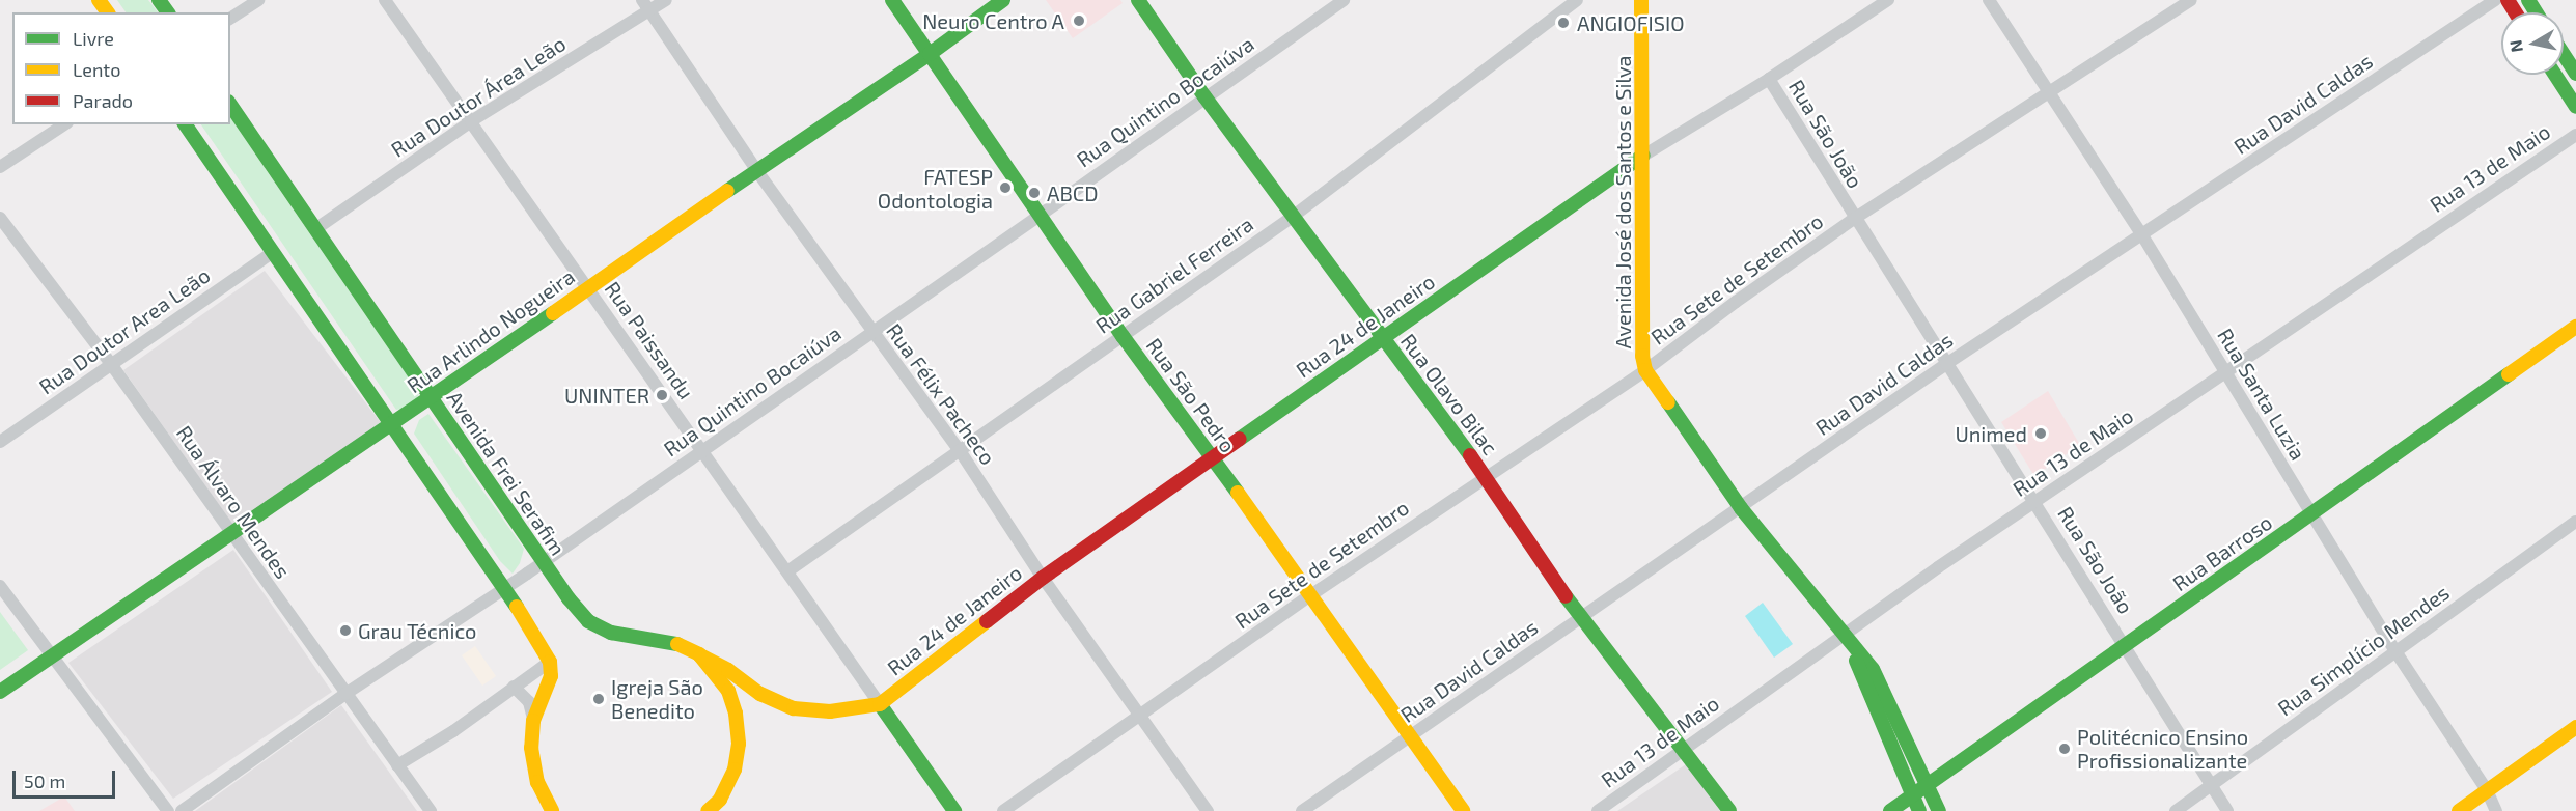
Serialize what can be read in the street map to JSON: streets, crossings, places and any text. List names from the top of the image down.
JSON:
{
  "streets": {
    "street": [
      "Rua Doutor Área Leão",
      "Rua Quintino Bocaiúva",
      "Rua David Caldas",
      "Rua São João",
      "Rua 13 de Maio",
      "Avenida José dos Santos e Silva",
      "Rua Gabriel Ferreira",
      "Rua Sete de Setembro",
      "Rua 24 de Janeiro",
      "Rua Doutor Area Leão",
      "Rua Arlindo Nogueira",
      "Rua Paissandu",
      "Rua Félix Pacheco",
      "Rua Olavo Bilac",
      "Rua Santa Luzia",
      "Rua São Pedro",
      "Avenida Frei Serafim",
      "Rua Álvaro Mendes",
      "Rua Barroso",
      "Rua Simplício Mendes"
    ]
  },
  "crossings": [
    ["Rua Doutor Área Leão", "Rua Paissandu"],
    ["Rua Doutor Área Leão", "Rua Félix Pacheco"],
    ["Rua Doutor Área Leão", "Avenida Frei Serafim"],
    ["Rua Quintino Bocaiúva", "Rua Paissandu"],
    ["Rua Quintino Bocaiúva", "Rua Félix Pacheco"],
    ["Rua Quintino Bocaiúva", "Rua Olavo Bilac"],
    ["Rua Quintino Bocaiúva", "Rua São Pedro"],
    ["Rua Quintino Bocaiúva", "Avenida Frei Serafim"],
    ["Rua Quintino Bocaiúva", "Rua Álvaro Mendes"],
    ["Rua David Caldas", "Rua São João"],
    ["Rua David Caldas", "Avenida José dos Santos e Silva"],
    ["Rua David Caldas", "Rua Olavo Bilac"],
    ["Rua David Caldas", "Rua Santa Luzia"],
    ["Rua David Caldas", "Rua São Pedro"],
    ["Rua São João", "Rua 13 de Maio"],
    ["Rua São João", "Rua Sete de Setembro"],
    ["Rua São João", "Rua 24 de Janeiro"],
    ["Rua São João", "Rua Barroso"],
    ["Rua São João", "Rua Simplício Mendes"],
    ["Rua 13 de Maio", "Avenida José dos Santos e Silva"],
    ["Rua 13 de Maio", "Rua Olavo Bilac"],
    ["Rua 13 de Maio", "Rua Santa Luzia"],
    ["Avenida José dos Santos e Silva", "Rua Sete de Setembro"],
    ["Avenida José dos Santos e Silva", "Rua 24 de Janeiro"],
    ["Avenida José dos Santos e Silva", "Rua Barroso"],
    ["Rua Gabriel Ferreira", "Rua Paissandu"],
    ["Rua Gabriel Ferreira", "Rua Félix Pacheco"],
    ["Rua Gabriel Ferreira", "Rua Olavo Bilac"],
    ["Rua Gabriel Ferreira", "Rua São Pedro"],
    ["Rua Sete de Setembro", "Rua Félix Pacheco"],
    ["Rua Sete de Setembro", "Rua Olavo Bilac"],
    ["Rua Sete de Setembro", "Rua Santa Luzia"],
    ["Rua Sete de Setembro", "Rua São Pedro"],
    ["Rua 24 de Janeiro", "Rua Paissandu"],
    ["Rua 24 de Janeiro", "Rua Félix Pacheco"],
    ["Rua 24 de Janeiro", "Rua Olavo Bilac"],
    ["Rua 24 de Janeiro", "Rua São Pedro"],
    ["Rua Doutor Area Leão", "Rua Álvaro Mendes"],
    ["Rua Arlindo Nogueira", "Rua Paissandu"],
    ["Rua Arlindo Nogueira", "Rua Félix Pacheco"],
    ["Rua Arlindo Nogueira", "Rua São Pedro"],
    ["Rua Arlindo Nogueira", "Avenida Frei Serafim"],
    ["Rua Arlindo Nogueira", "Rua Álvaro Mendes"],
    ["Rua Santa Luzia", "Rua Barroso"],
    ["Rua Santa Luzia", "Rua Simplício Mendes"]
  ],
  "places": [
    "Neuro Centro A",
    "ANGIOFISIO",
    "FATESP Odontologia",
    "ABCD",
    "UNINTER",
    "Unimed",
    "Grau Técnico",
    "Igreja São Benedito",
    "Politécnico Ensino Profissionalizante"
  ],
  "legend": ["Livre", "Lento", "Parado"],
  "scale_bar": "50 m",
  "north": "left"
}
